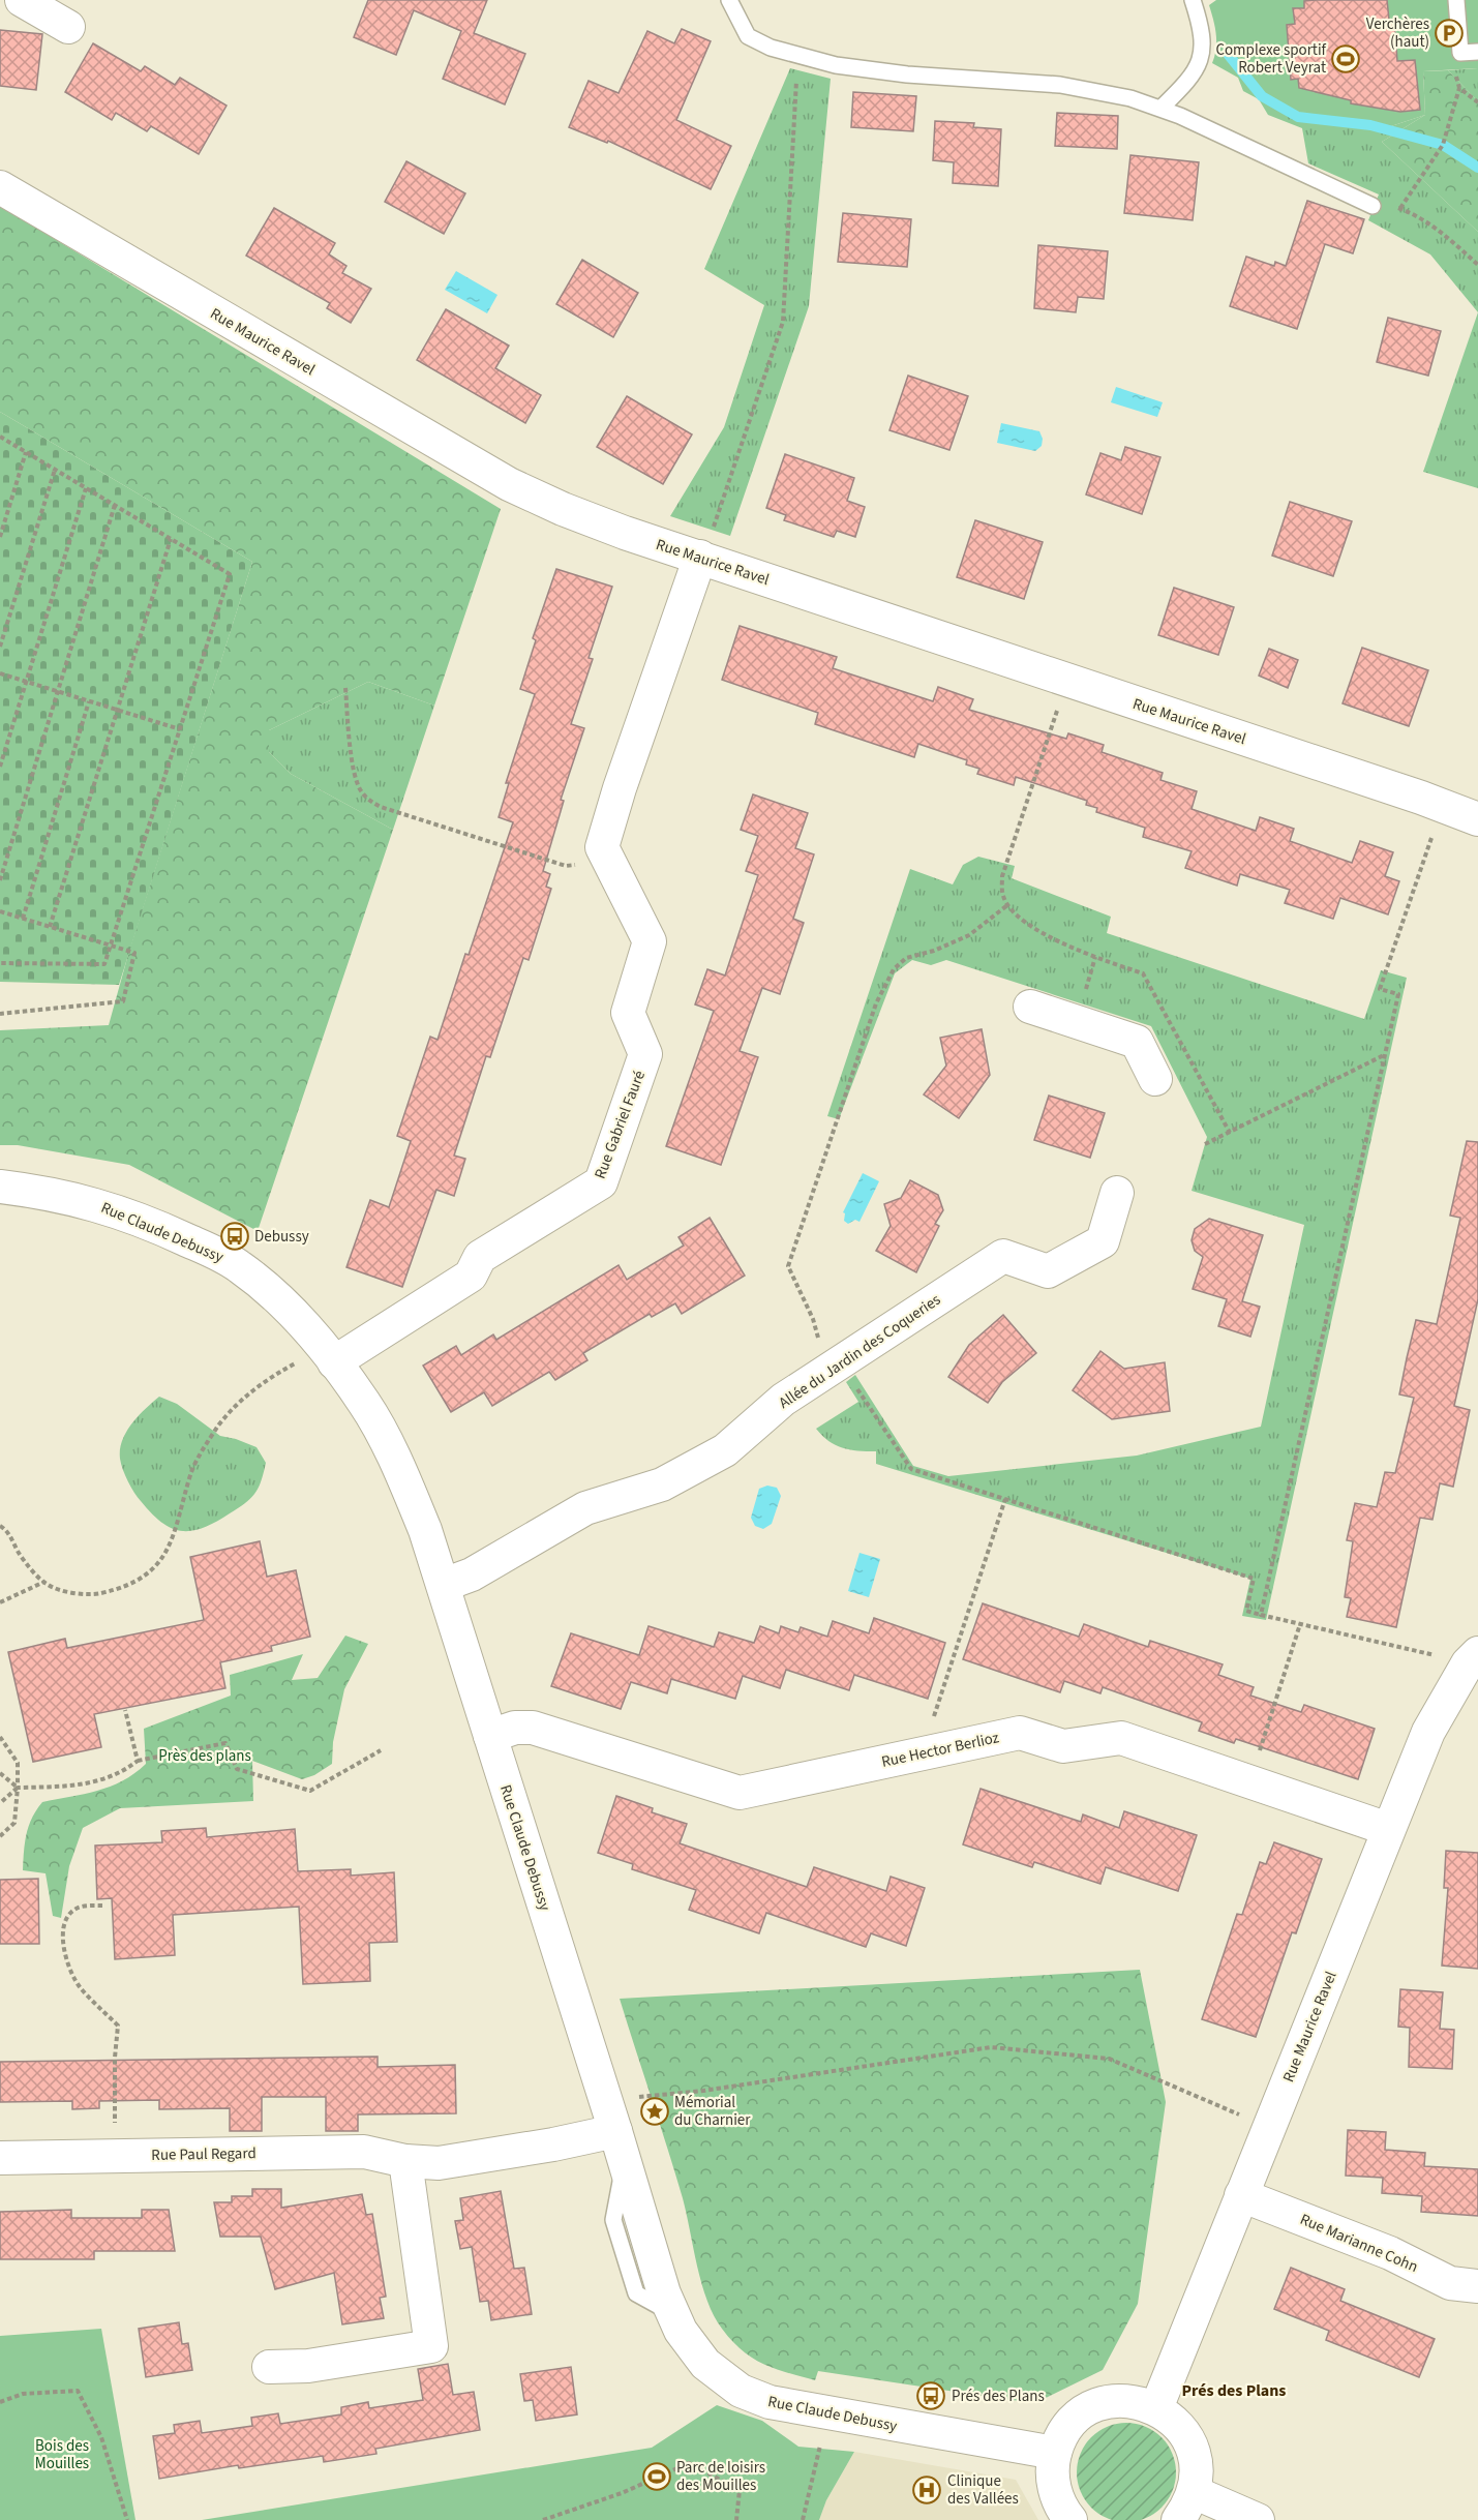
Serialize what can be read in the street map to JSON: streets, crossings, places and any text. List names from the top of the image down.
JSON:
{
  "streets": {
    "street": [
      "Rue Maurice Ravel",
      "Rue Gabriel Fauré",
      "Rue Claude Debussy",
      "Allée du Jardin des Coqueries",
      "Rue Hector Berlioz",
      "Rue Paul Regard",
      "Rue Marianne Cohn"
    ]
  },
  "crossings": [
    ["Rue Maurice Ravel", "Rue Gabriel Fauré"],
    ["Rue Maurice Ravel", "Rue Hector Berlioz"],
    ["Rue Maurice Ravel", "Rue Marianne Cohn"],
    ["Rue Gabriel Fauré", "Rue Claude Debussy"],
    ["Rue Claude Debussy", "Allée du Jardin des Coqueries"],
    ["Rue Claude Debussy", "Rue Hector Berlioz"],
    ["Rue Claude Debussy", "Rue Paul Regard"]
  ],
  "districts": ["Prés des Plans"],
  "parks": ["Près des plans", "Bois des Mouilles"],
  "places": {
    "parking": ["Verchères (haut)"],
    "sports": ["Complexe sportif Robert Veyrat", "Parc de loisirs des Mouilles"],
    "bus stop": ["Debussy", "Prés des Plans"],
    "place": ["Mémorial du Charnier"],
    "hospital": ["Clinique des Vallées"]
  }
}
